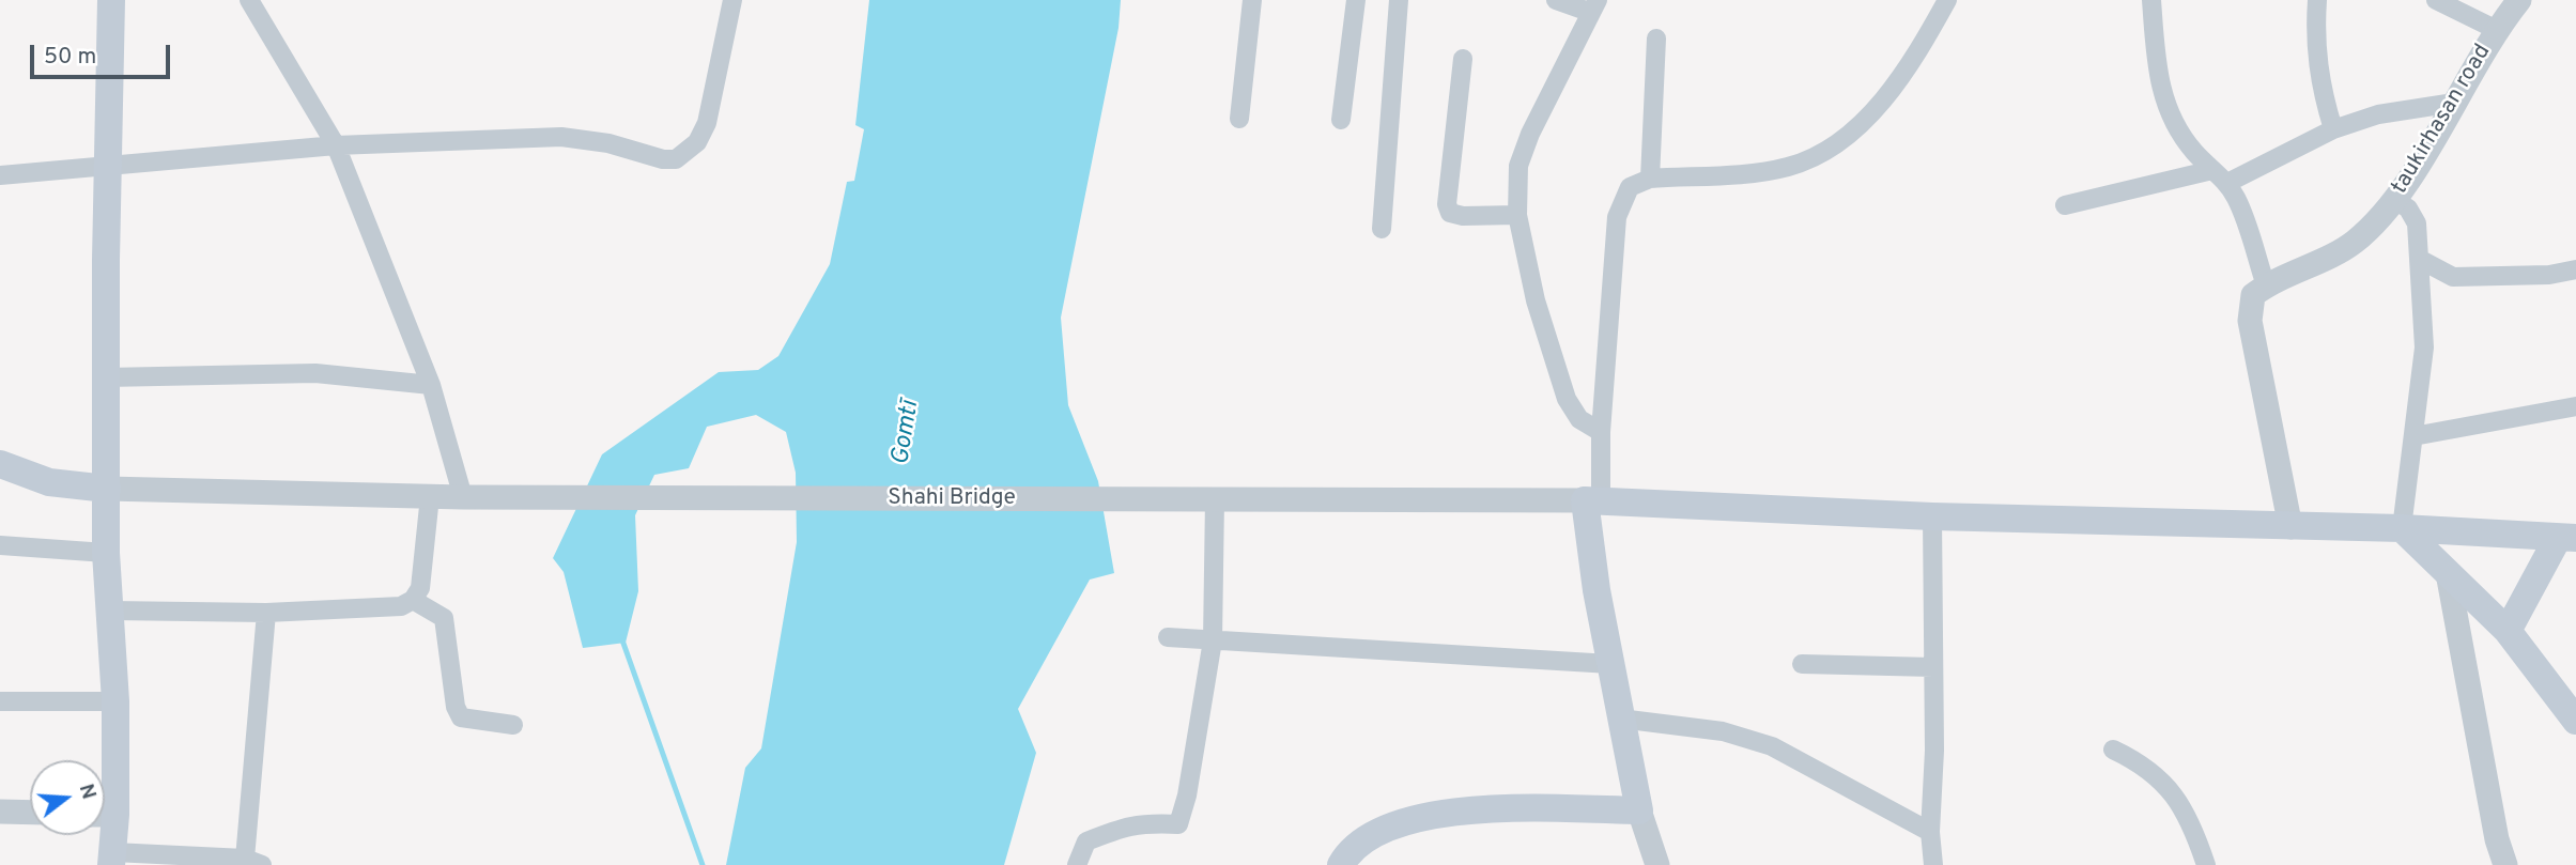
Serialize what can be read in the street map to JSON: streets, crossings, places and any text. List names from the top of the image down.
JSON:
{
  "streets": {
    "street": ["taukirhasan road", "Shahi Bridge"]
  },
  "water": ["Gomtī"],
  "scale_bar": "50 m",
  "north": "right"
}
